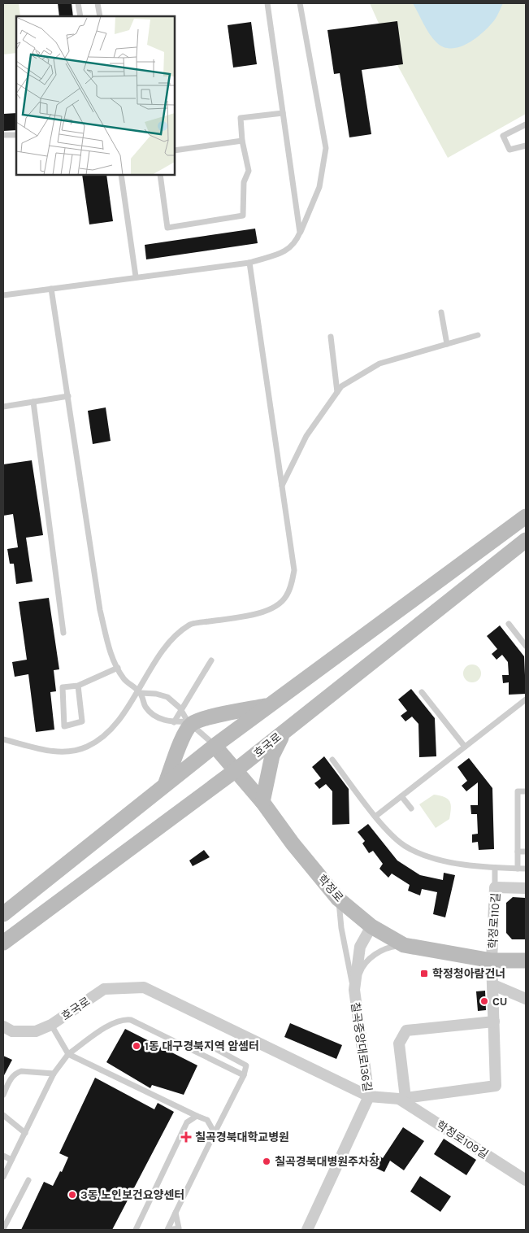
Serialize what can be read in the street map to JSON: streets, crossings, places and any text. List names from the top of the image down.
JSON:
{
  "streets": {
    "main road": ["호국로", "학정로"],
    "street": ["학정로110길", "칠곡중앙대로136길", "학정로109길"]
  },
  "crossings": [
    ["호국로", "학정로"],
    ["호국로", "칠곡중앙대로136길"],
    ["학정로", "학정로110길"],
    ["학정로", "칠곡중앙대로136길"]
  ],
  "places": {
    "transit": ["학정청아람건너"],
    "other": [
      "CU",
      "1동 대구경북지역 암셈터",
      "칠곡경북대병원주차장",
      "3동 노인보건요양센터"
    ],
    "health": ["칠곡경북대학교병원"]
  }
}
